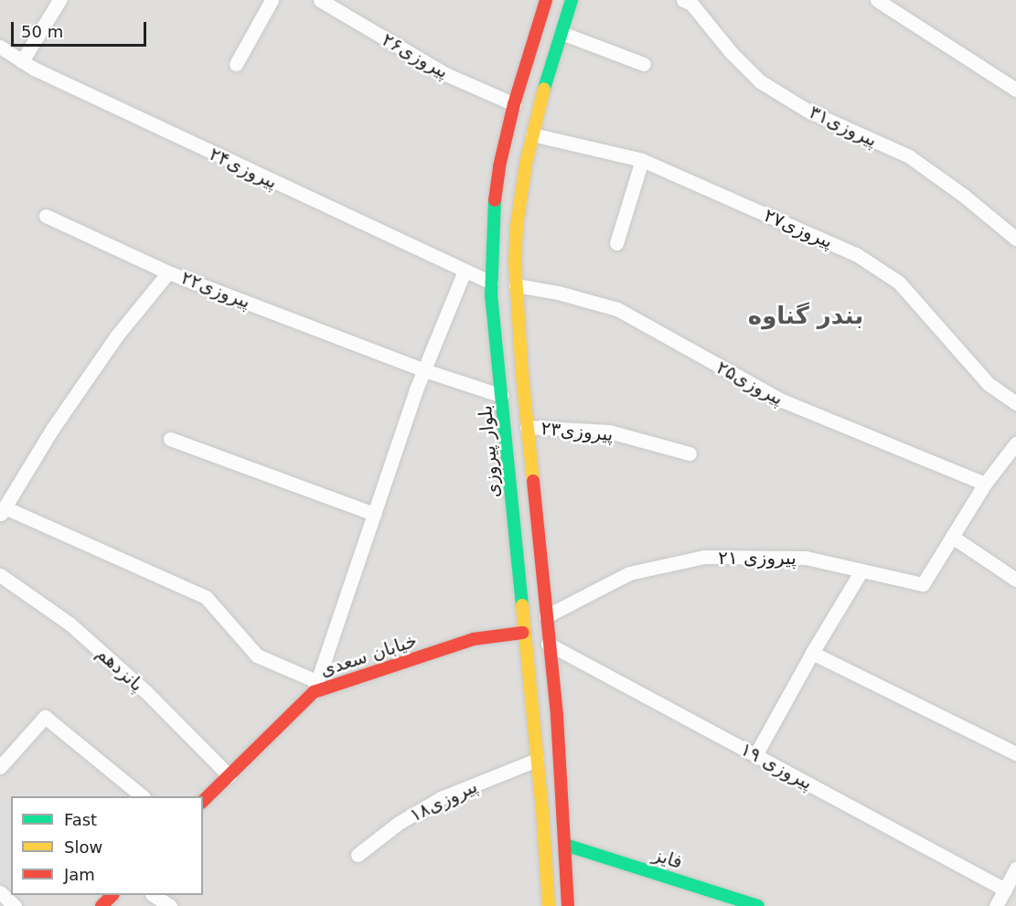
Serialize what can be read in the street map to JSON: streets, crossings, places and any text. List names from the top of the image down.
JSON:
{
  "streets": {
    "street": [
      "پیروزی۲۶",
      "پیروزی۳۱",
      "پیروزی۲۴",
      "پیروزی۲۷",
      "پیروزی۲۲",
      "پیروزی۲۵",
      "پیروزی۲۳",
      "بلوار پیروزی",
      "پیروزی ۲۱",
      "خیابان سعدی",
      "پانزدهم",
      "پیروزی ۱۹",
      "پیروزی۱۸",
      "فایز"
    ]
  },
  "crossings": [
    ["پیروزی۲۶", "بلوار پیروزی"],
    ["پیروزی۲۴", "بلوار پیروزی"],
    ["پیروزی۲۲", "بلوار پیروزی"],
    ["بلوار پیروزی", "خیابان سعدی"],
    ["بلوار پیروزی", "پیروزی۱۸"],
    ["خیابان سعدی", "پانزدهم"]
  ],
  "districts": ["بندر گناوه"],
  "legend": ["Fast", "Slow", "Jam"],
  "scale_bar": "50 m"
}
